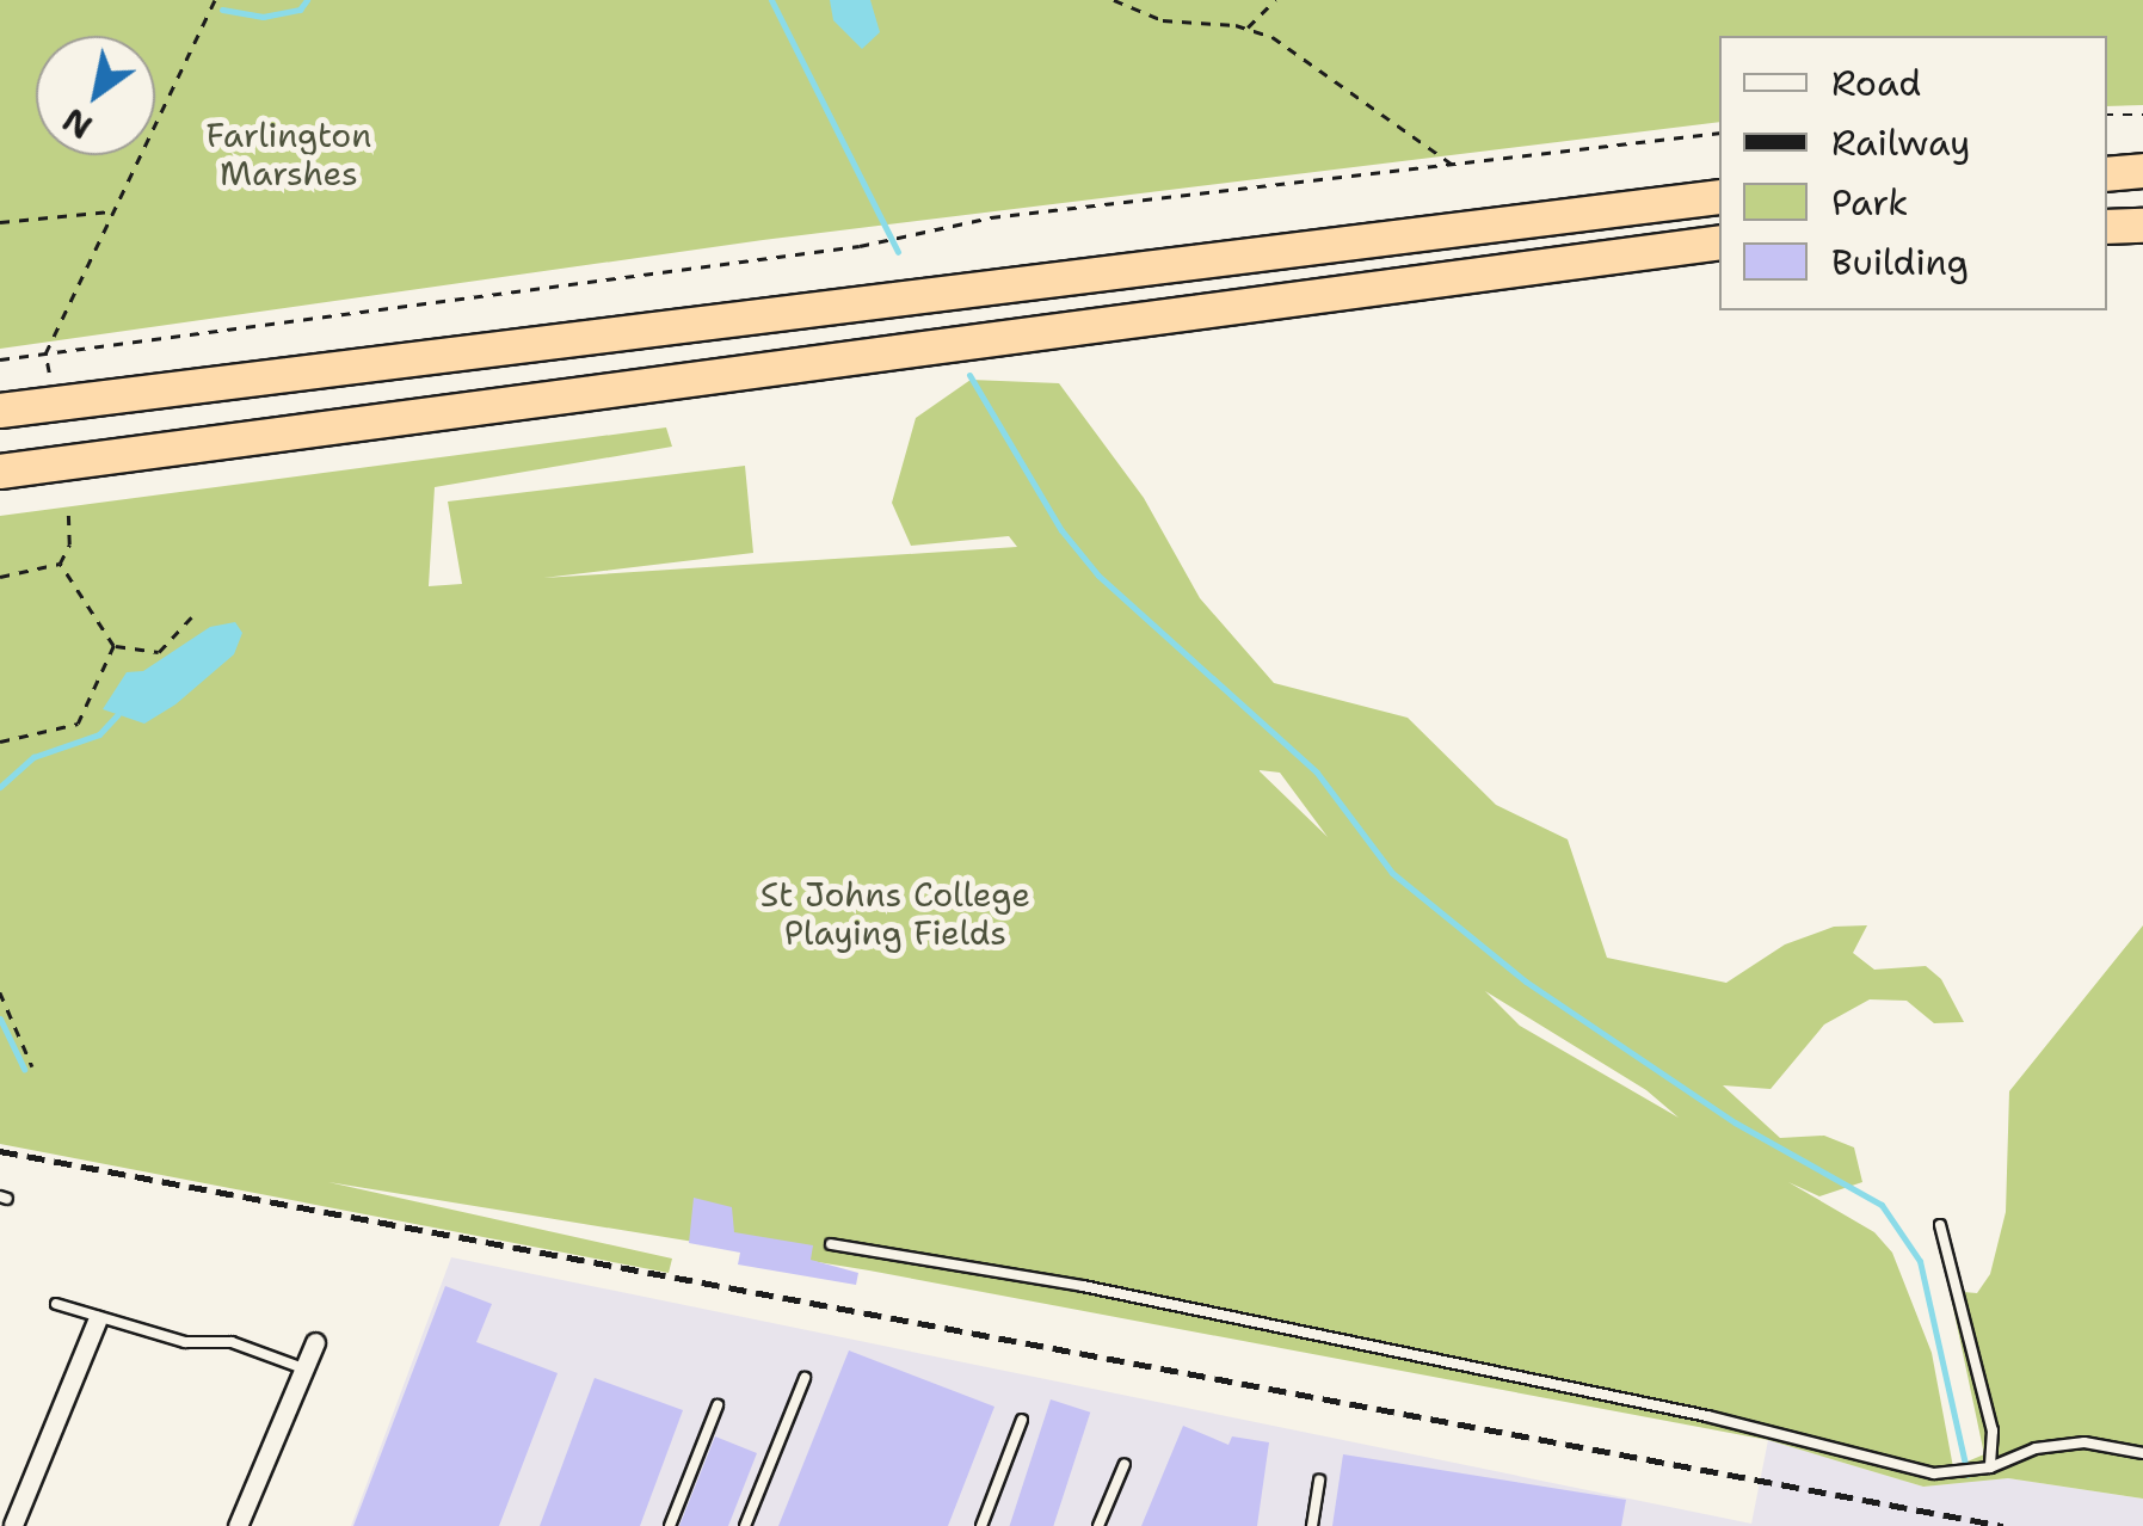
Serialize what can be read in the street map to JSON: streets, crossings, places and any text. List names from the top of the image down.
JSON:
{
  "parks": ["Farlington Marshes", "St Johns College Playing Fields"],
  "legend": [
    "Road",
    "Railway",
    "Park",
    "Building"
  ],
  "north": "bottom left"
}
